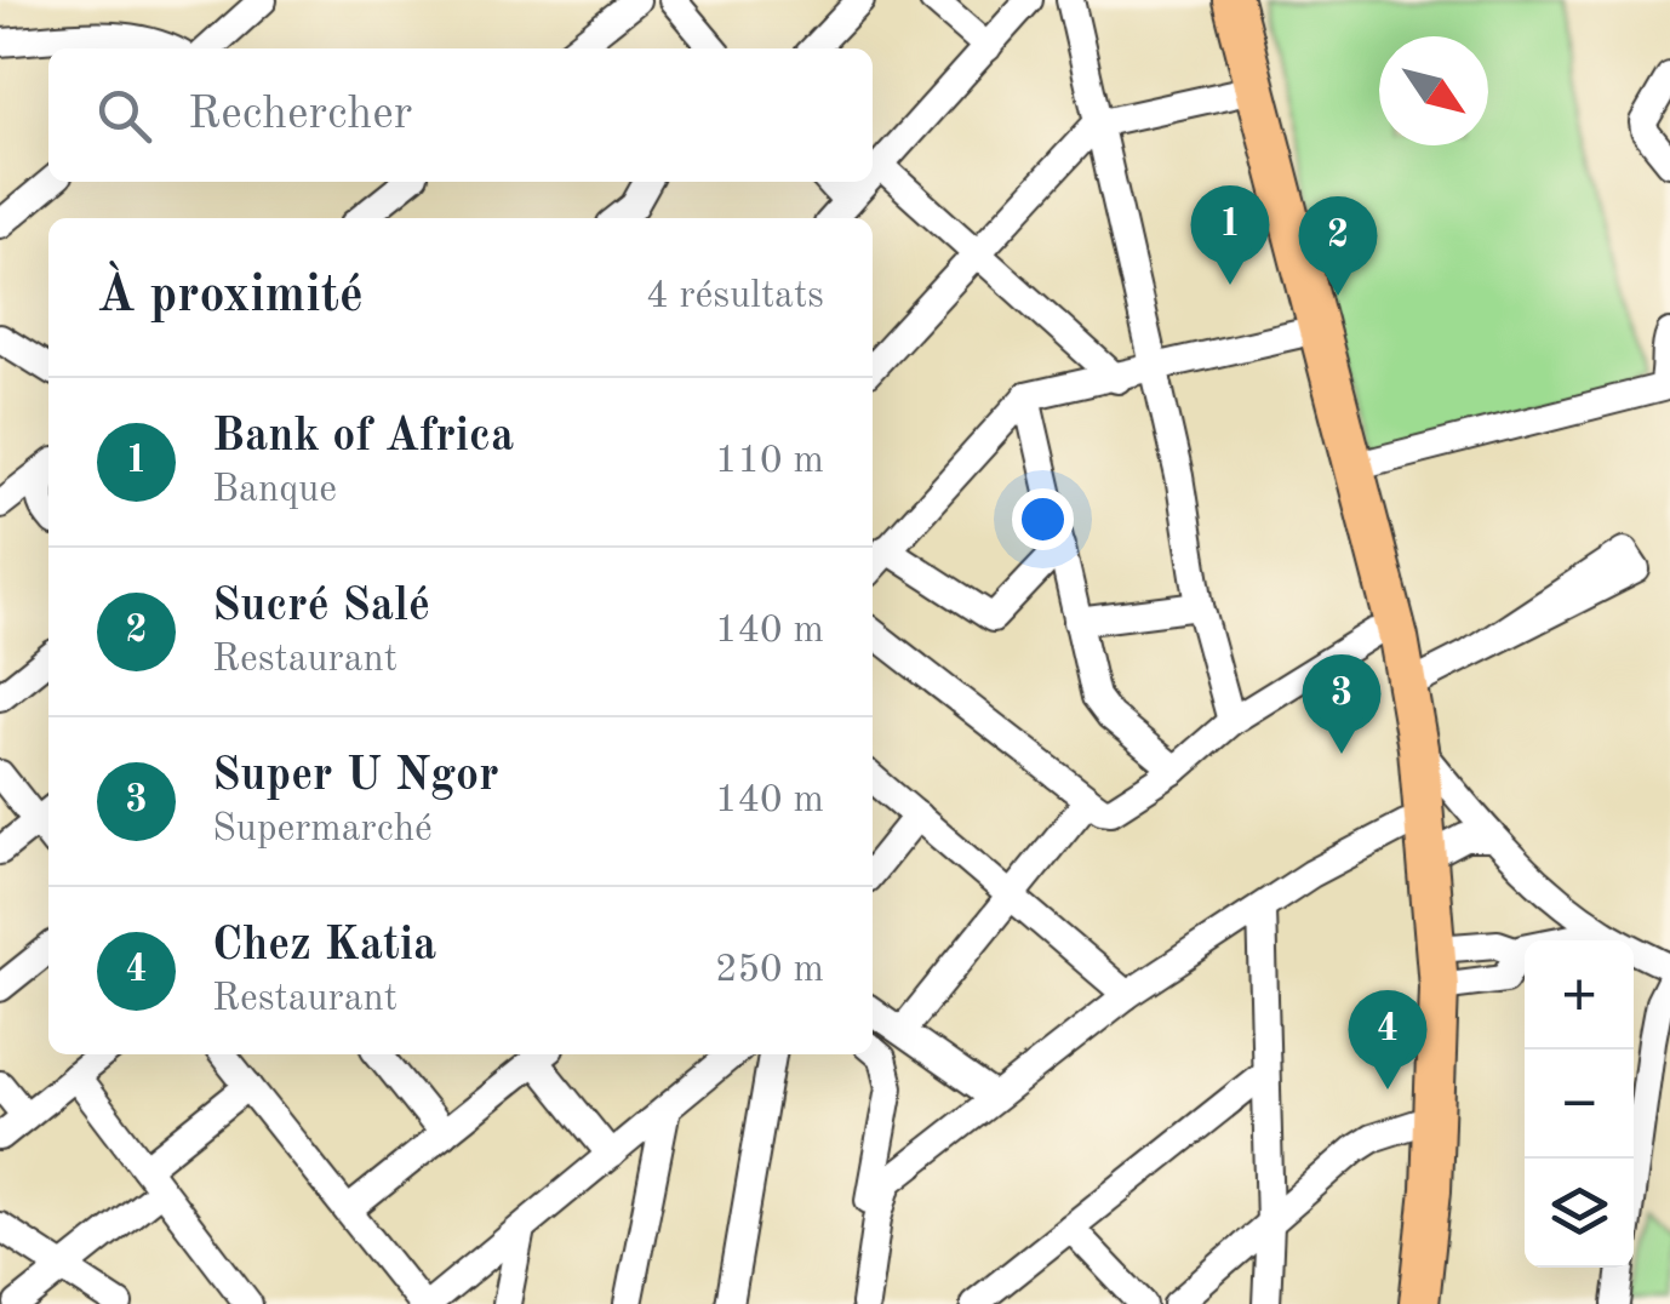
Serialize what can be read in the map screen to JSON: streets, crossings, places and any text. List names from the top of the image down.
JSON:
{
  "north": "bottom right",
  "page": {
    "search": "Rechercher",
    "pins": [
      "1",
      "2",
      "3",
      "4"
    ],
    "heading": ["À proximité", "4 résultats"],
    "list": [
      {
        "mark": "1",
        "name": "Bank of Africa",
        "note": "Banque",
        "value": "110 m"
      },
      {
        "mark": "2",
        "name": "Sucré Salé",
        "note": "Restaurant",
        "value": "140 m"
      },
      {
        "mark": "3",
        "name": "Super U Ngor",
        "note": "Supermarché",
        "value": "140 m"
      },
      {
        "mark": "4",
        "name": "Chez Katia",
        "note": "Restaurant",
        "value": "250 m"
      }
    ],
    "map_buttons": ["+", "−"]
  }
}
